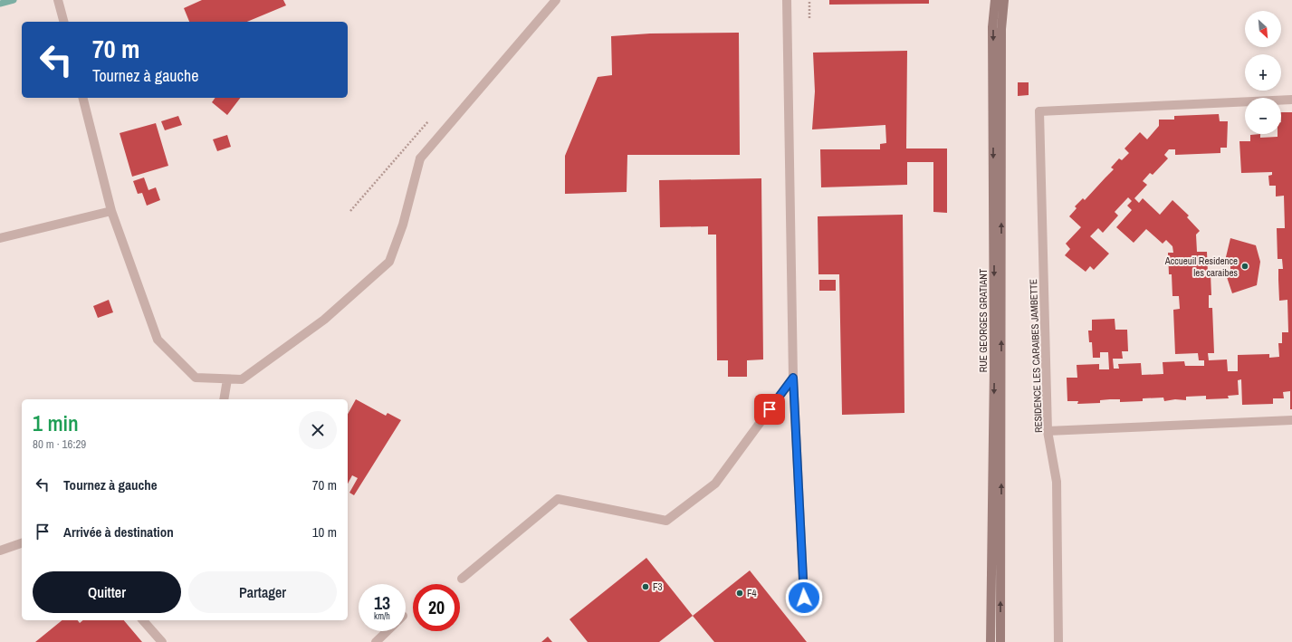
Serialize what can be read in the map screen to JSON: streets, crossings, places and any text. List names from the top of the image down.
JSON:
{
  "streets": {
    "main road": ["RUE GEORGES GRATIANT"],
    "street": ["RESIDENCE LES CARAIBES JAMBETTE"]
  },
  "places": ["Accueuil Residence les caraibes", "F3", "F4"],
  "north": "bottom right",
  "page": {
    "map_buttons": ["+", "−"],
    "turn": ["70 m", "Tournez à gauche"],
    "heading": ["1 min", "80 m · 16:29"],
    "list": [
      {
        "name": "Tournez à gauche",
        "value": "70 m"
      },
      {
        "name": "Arrivée à destination",
        "value": "10 m"
      }
    ],
    "buttons": ["Quitter", "Partager"],
    "speed": "13 km/h",
    "limit": "20"
  }
}
